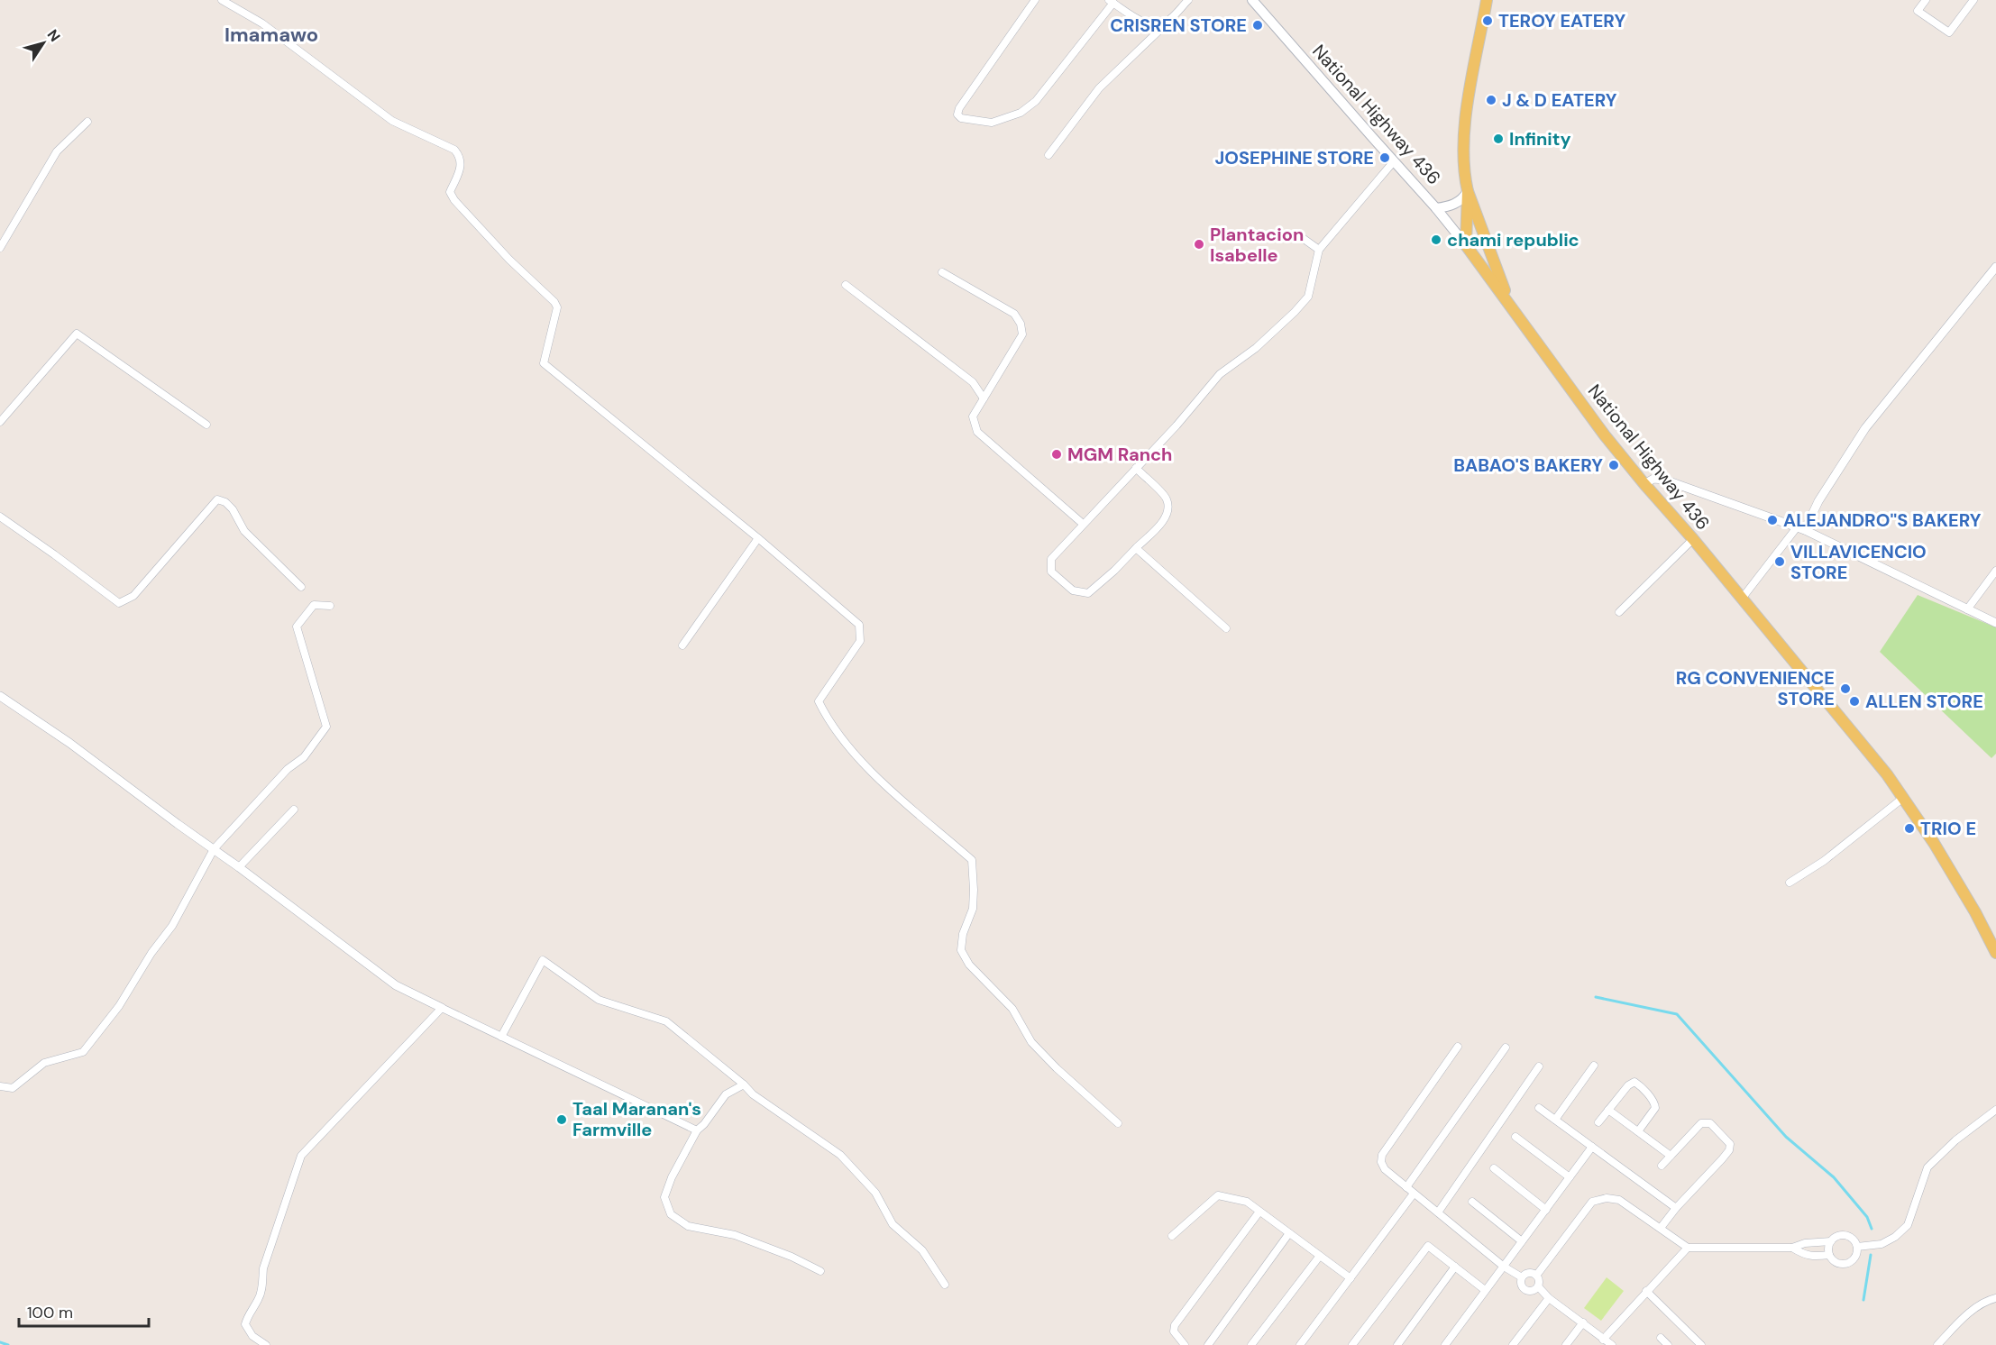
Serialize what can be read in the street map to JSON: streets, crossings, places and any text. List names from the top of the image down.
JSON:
{
  "streets": {
    "main road": ["National Highway 436"]
  },
  "districts": ["Imamawo"],
  "places": [
    "TEROY EATERY",
    "CRISREN STORE",
    "J & D EATERY",
    "Infinity",
    "JOSEPHINE STORE",
    "chami republic",
    "Plantacion Isabelle",
    "MGM Ranch",
    "BABAO'S BAKERY",
    "ALEJANDRO''S BAKERY",
    "VILLAVICENCIO STORE",
    "RG CONVENIENCE STORE",
    "ALLEN STORE",
    "TRIO E",
    "Taal Maranan's Farmville"
  ],
  "scale_bar": "100 m",
  "north": "top right"
}
